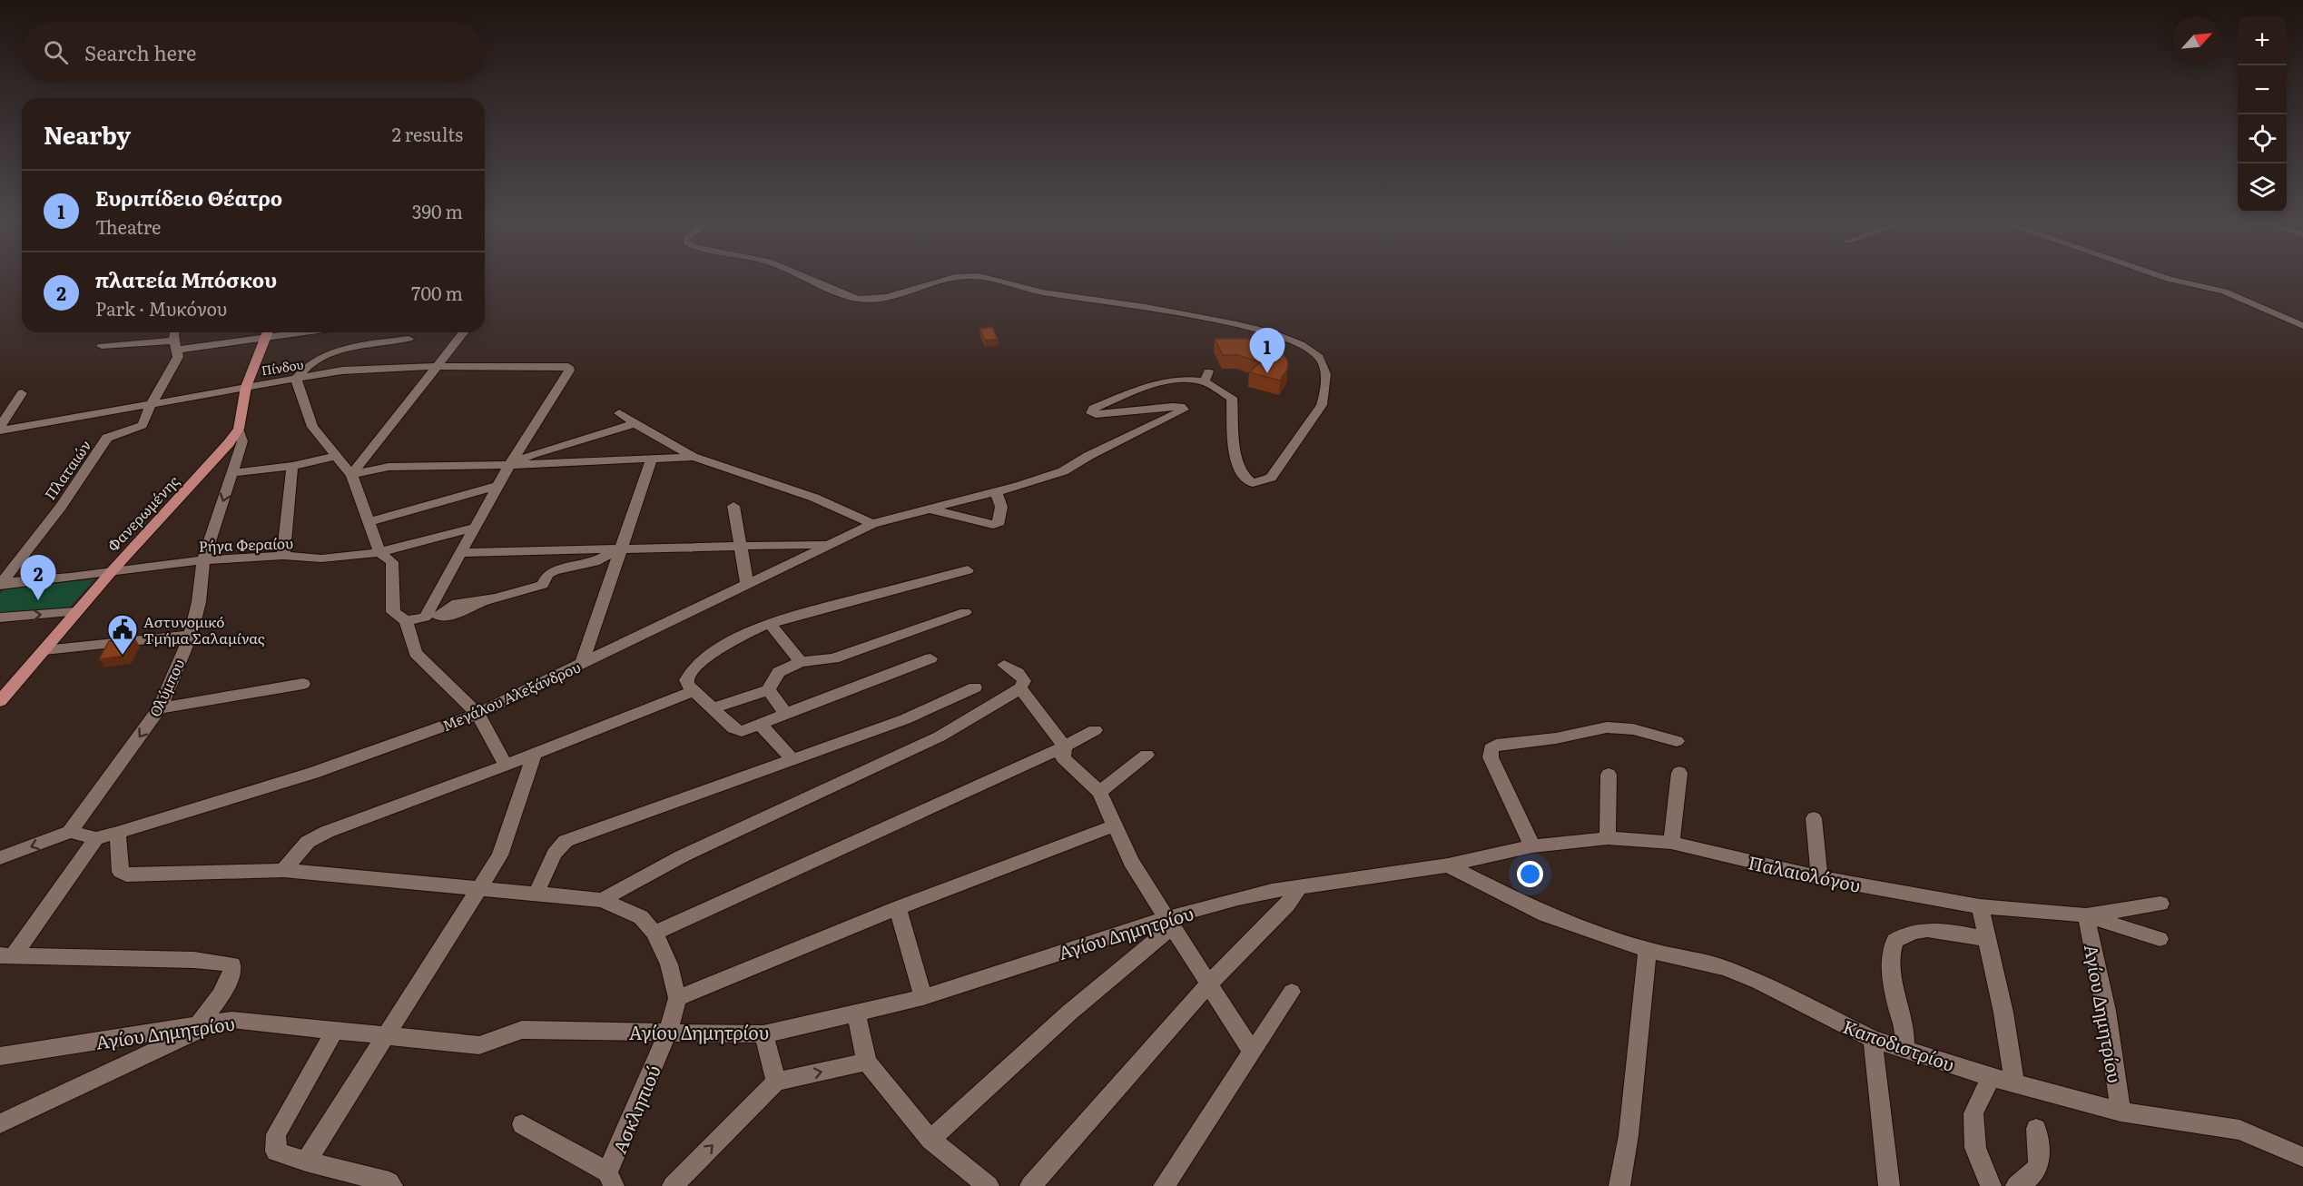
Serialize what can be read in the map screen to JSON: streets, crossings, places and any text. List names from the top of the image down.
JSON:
{
  "streets": {
    "main road": ["Φανερωμένης"],
    "street": [
      "Πίνδου",
      "Πλαταιών",
      "Ρήγα Φεραίου",
      "Ολύμπου",
      "Μεγάλου Αλεξάνδρου",
      "Παλαιολόγου",
      "Αγίου Δημητρίου",
      "Καποδιστρίου",
      "Ασκληπιού"
    ]
  },
  "crossings": [
    ["Πίνδου", "Πλαταιών"],
    ["Πίνδου", "Φανερωμένης"],
    ["Πλαταιών", "Ρήγα Φεραίου"],
    ["Φανερωμένης", "Ρήγα Φεραίου"],
    ["Φανερωμένης", "Ολύμπου"],
    ["Ρήγα Φεραίου", "Ολύμπου"],
    ["Παλαιολόγου", "Αγίου Δημητρίου"],
    ["Παλαιολόγου", "Καποδιστρίου"],
    ["Αγίου Δημητρίου", "Καποδιστρίου"],
    ["Αγίου Δημητρίου", "Ασκληπιού"]
  ],
  "places": {
    "public building": ["Αστυνομικό Τμήμα Σαλαμίνας"]
  },
  "north": "top right",
  "page": {
    "map_buttons": ["+", "−"],
    "search": "Search here",
    "heading": ["Nearby", "2 results"],
    "list": [
      {
        "mark": "1",
        "name": "Ευριπίδειο Θέατρο",
        "note": "Theatre",
        "value": "390 m"
      },
      {
        "mark": "2",
        "name": "πλατεία Μπόσκου",
        "note": "Park · Μυκόνου",
        "value": "700 m"
      }
    ],
    "pins": ["1", "2"]
  }
}
